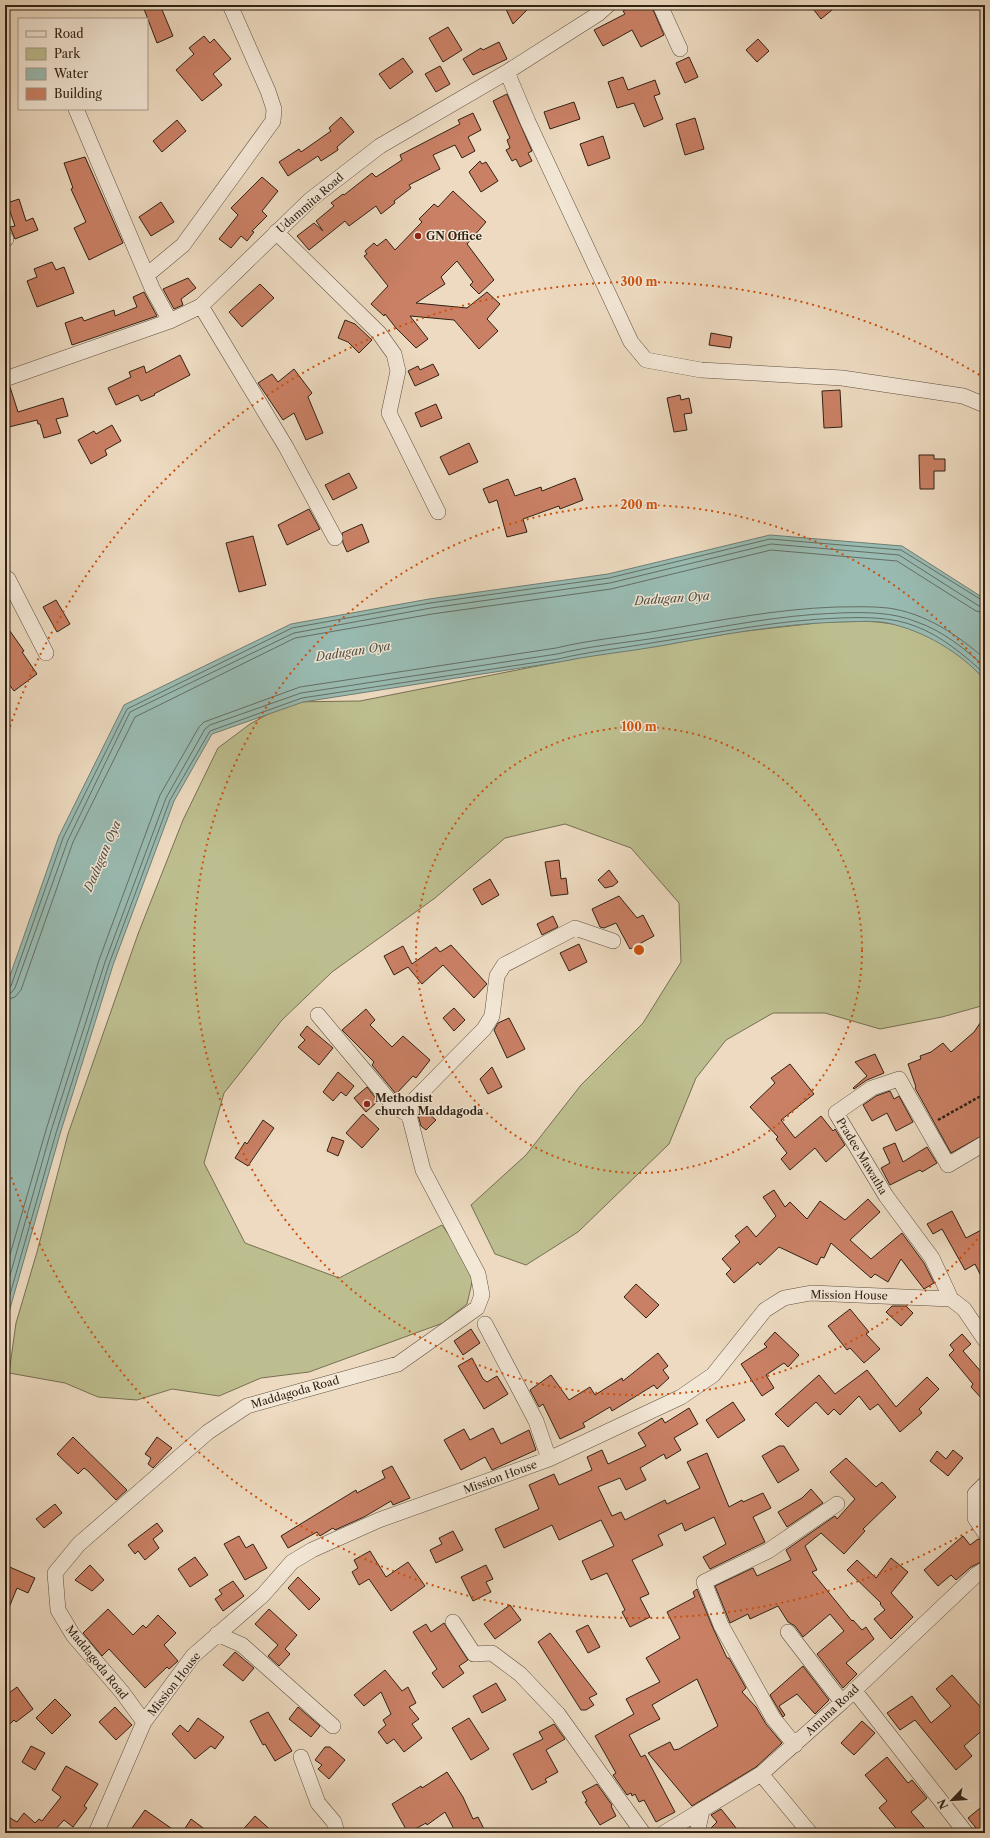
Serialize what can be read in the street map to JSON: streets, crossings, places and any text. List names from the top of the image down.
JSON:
{
  "streets": {
    "street": [
      "Udammita Road",
      "Pradee Mawatha",
      "Mission House",
      "Maddagoda Road",
      "Amuna Road"
    ]
  },
  "crossings": [
    ["Pradee Mawatha", "Mission House"],
    ["Mission House", "Maddagoda Road"]
  ],
  "water": ["Dadugan Oya"],
  "places": ["GN Office", "Methodist church Maddagoda"],
  "legend": [
    "Road",
    "Park",
    "Water",
    "Building"
  ],
  "north": "bottom left",
  "rings": ["300 m", "200 m", "100 m"]
}
